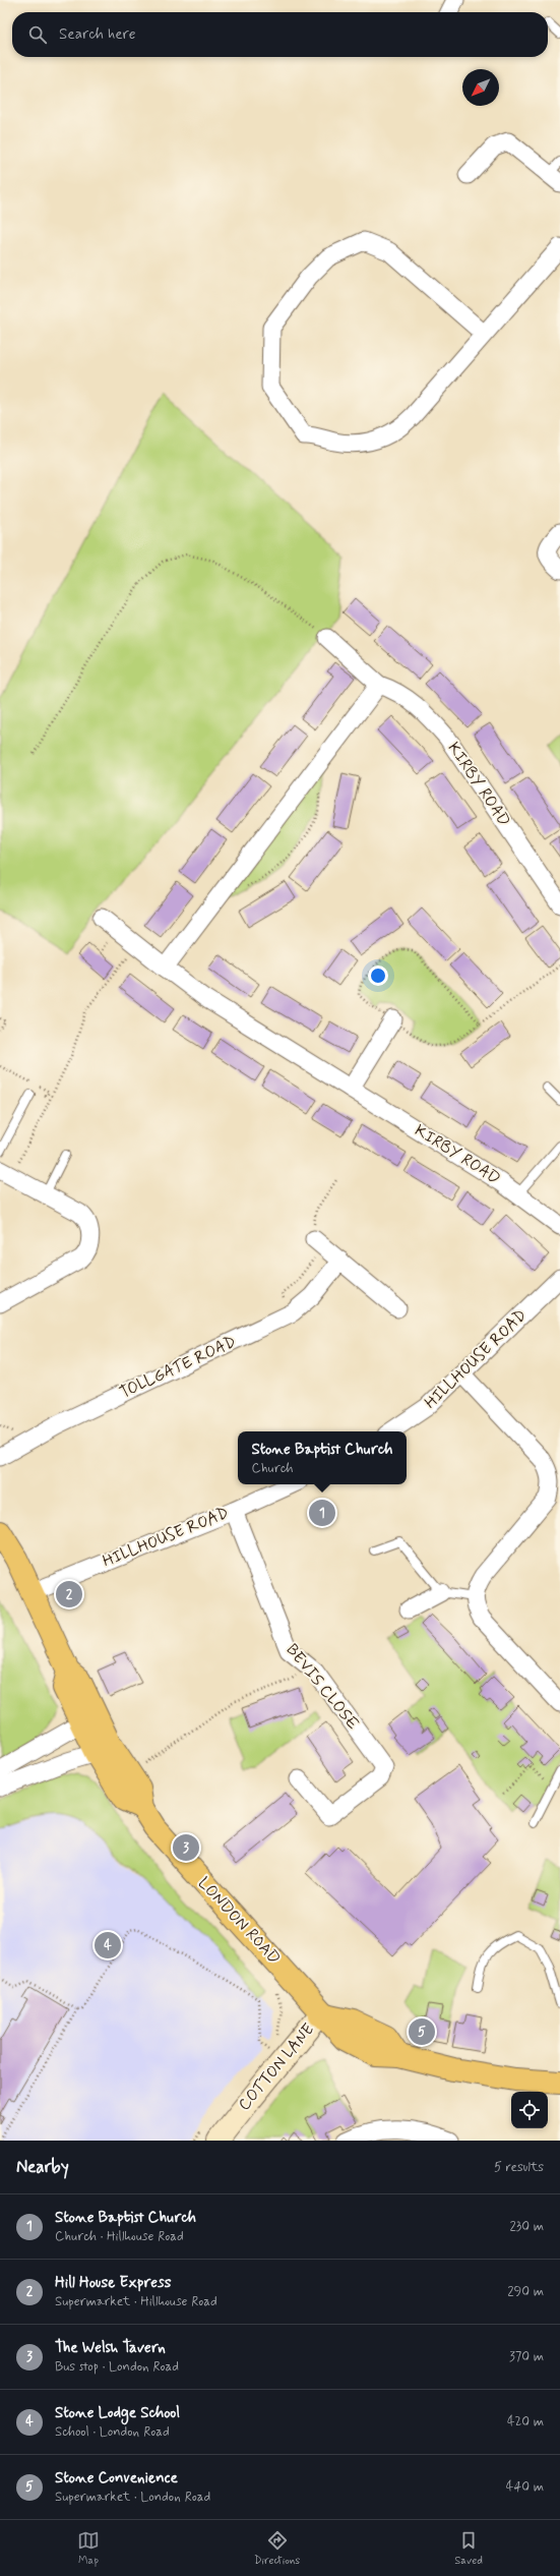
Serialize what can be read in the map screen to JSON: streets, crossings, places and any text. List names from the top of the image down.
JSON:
{
  "streets": {
    "main road": ["LONDON ROAD", "COTTON LANE"],
    "street": [
      "KIRBY ROAD",
      "HILLHOUSE ROAD",
      "TOLLGATE ROAD",
      "BEVIS CLOSE"
    ]
  },
  "crossings": [
    ["HILLHOUSE ROAD", "BEVIS CLOSE"],
    ["HILLHOUSE ROAD", "LONDON ROAD"],
    ["LONDON ROAD", "COTTON LANE"]
  ],
  "north": "bottom left",
  "page": {
    "search": "Search here",
    "popup": ["Stone Baptist Church", "Church"],
    "pins": [
      "1",
      "2",
      "3",
      "4",
      "5"
    ],
    "heading": ["Nearby", "5 results"],
    "list": [
      {
        "mark": "1",
        "name": "Stone Baptist Church",
        "note": "Church · Hillhouse Road",
        "value": "230 m"
      },
      {
        "mark": "2",
        "name": "Hill House Express",
        "note": "Supermarket · Hillhouse Road",
        "value": "290 m"
      },
      {
        "mark": "3",
        "name": "The Welsh Tavern",
        "note": "Bus stop · London Road",
        "value": "370 m"
      },
      {
        "mark": "4",
        "name": "Stone Lodge School",
        "note": "School · London Road",
        "value": "420 m"
      },
      {
        "mark": "5",
        "name": "Stone Convenience",
        "note": "Supermarket · London Road",
        "value": "440 m"
      }
    ],
    "nav": ["Map", "Directions", "Saved"]
  }
}
